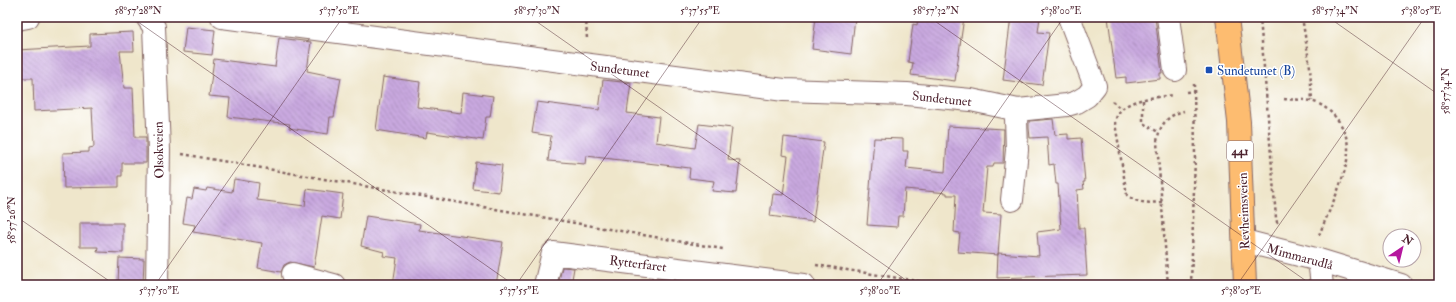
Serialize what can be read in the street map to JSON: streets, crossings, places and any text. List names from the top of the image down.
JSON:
{
  "streets": {
    "main road": ["441", "Revheimsveien"],
    "street": [
      "Sundetunet",
      "Olsokveien",
      "Mimmarudlå",
      "Rytterfaret"
    ]
  },
  "crossings": [
    ["Revheimsveien", "Mimmarudlå"]
  ],
  "places": {
    "transit": ["Sundetunet (B)"]
  },
  "north": "top right",
  "coordinates": [
    "58°57'28\"N",
    "5°37'50\"E",
    "58°57'30\"N",
    "5°37'55\"E",
    "58°57'32\"N",
    "5°38'00\"E",
    "58°57'34\"N",
    "5°38'05\"E",
    "58°57'26\"N"
  ]
}
